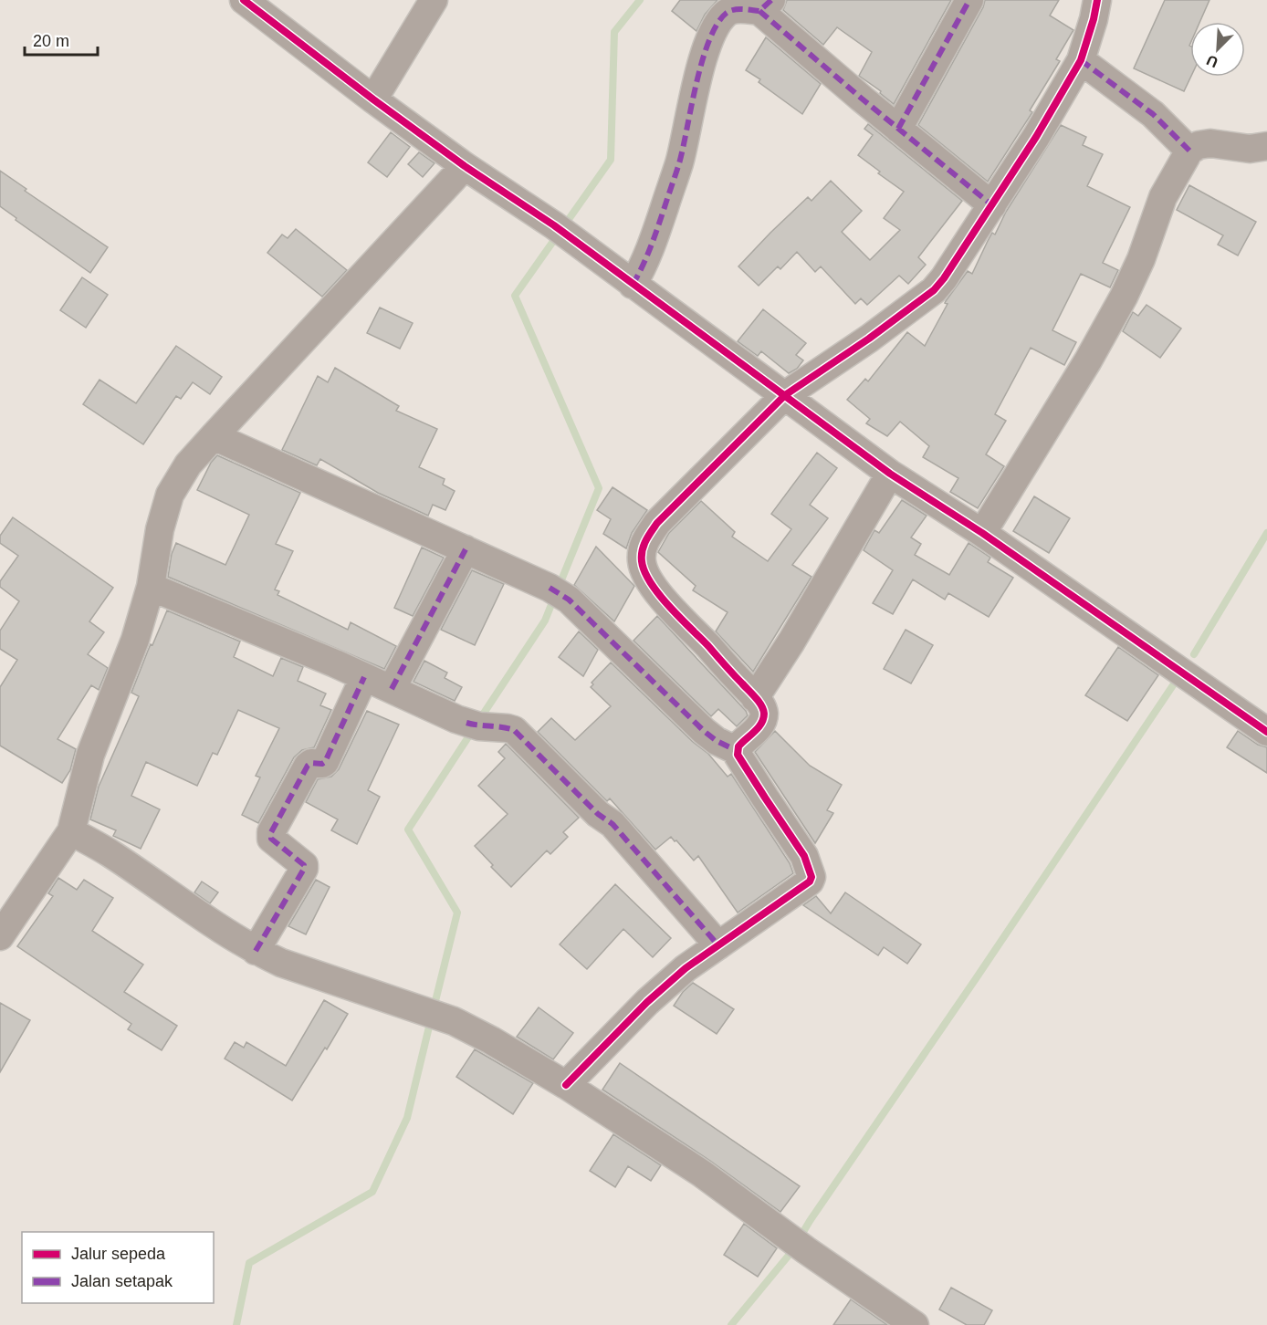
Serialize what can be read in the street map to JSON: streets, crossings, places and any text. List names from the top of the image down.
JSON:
{
  "legend": ["Jalur sepeda", "Jalan setapak"],
  "scale_bar": "20 m",
  "north": "bottom left"
}
